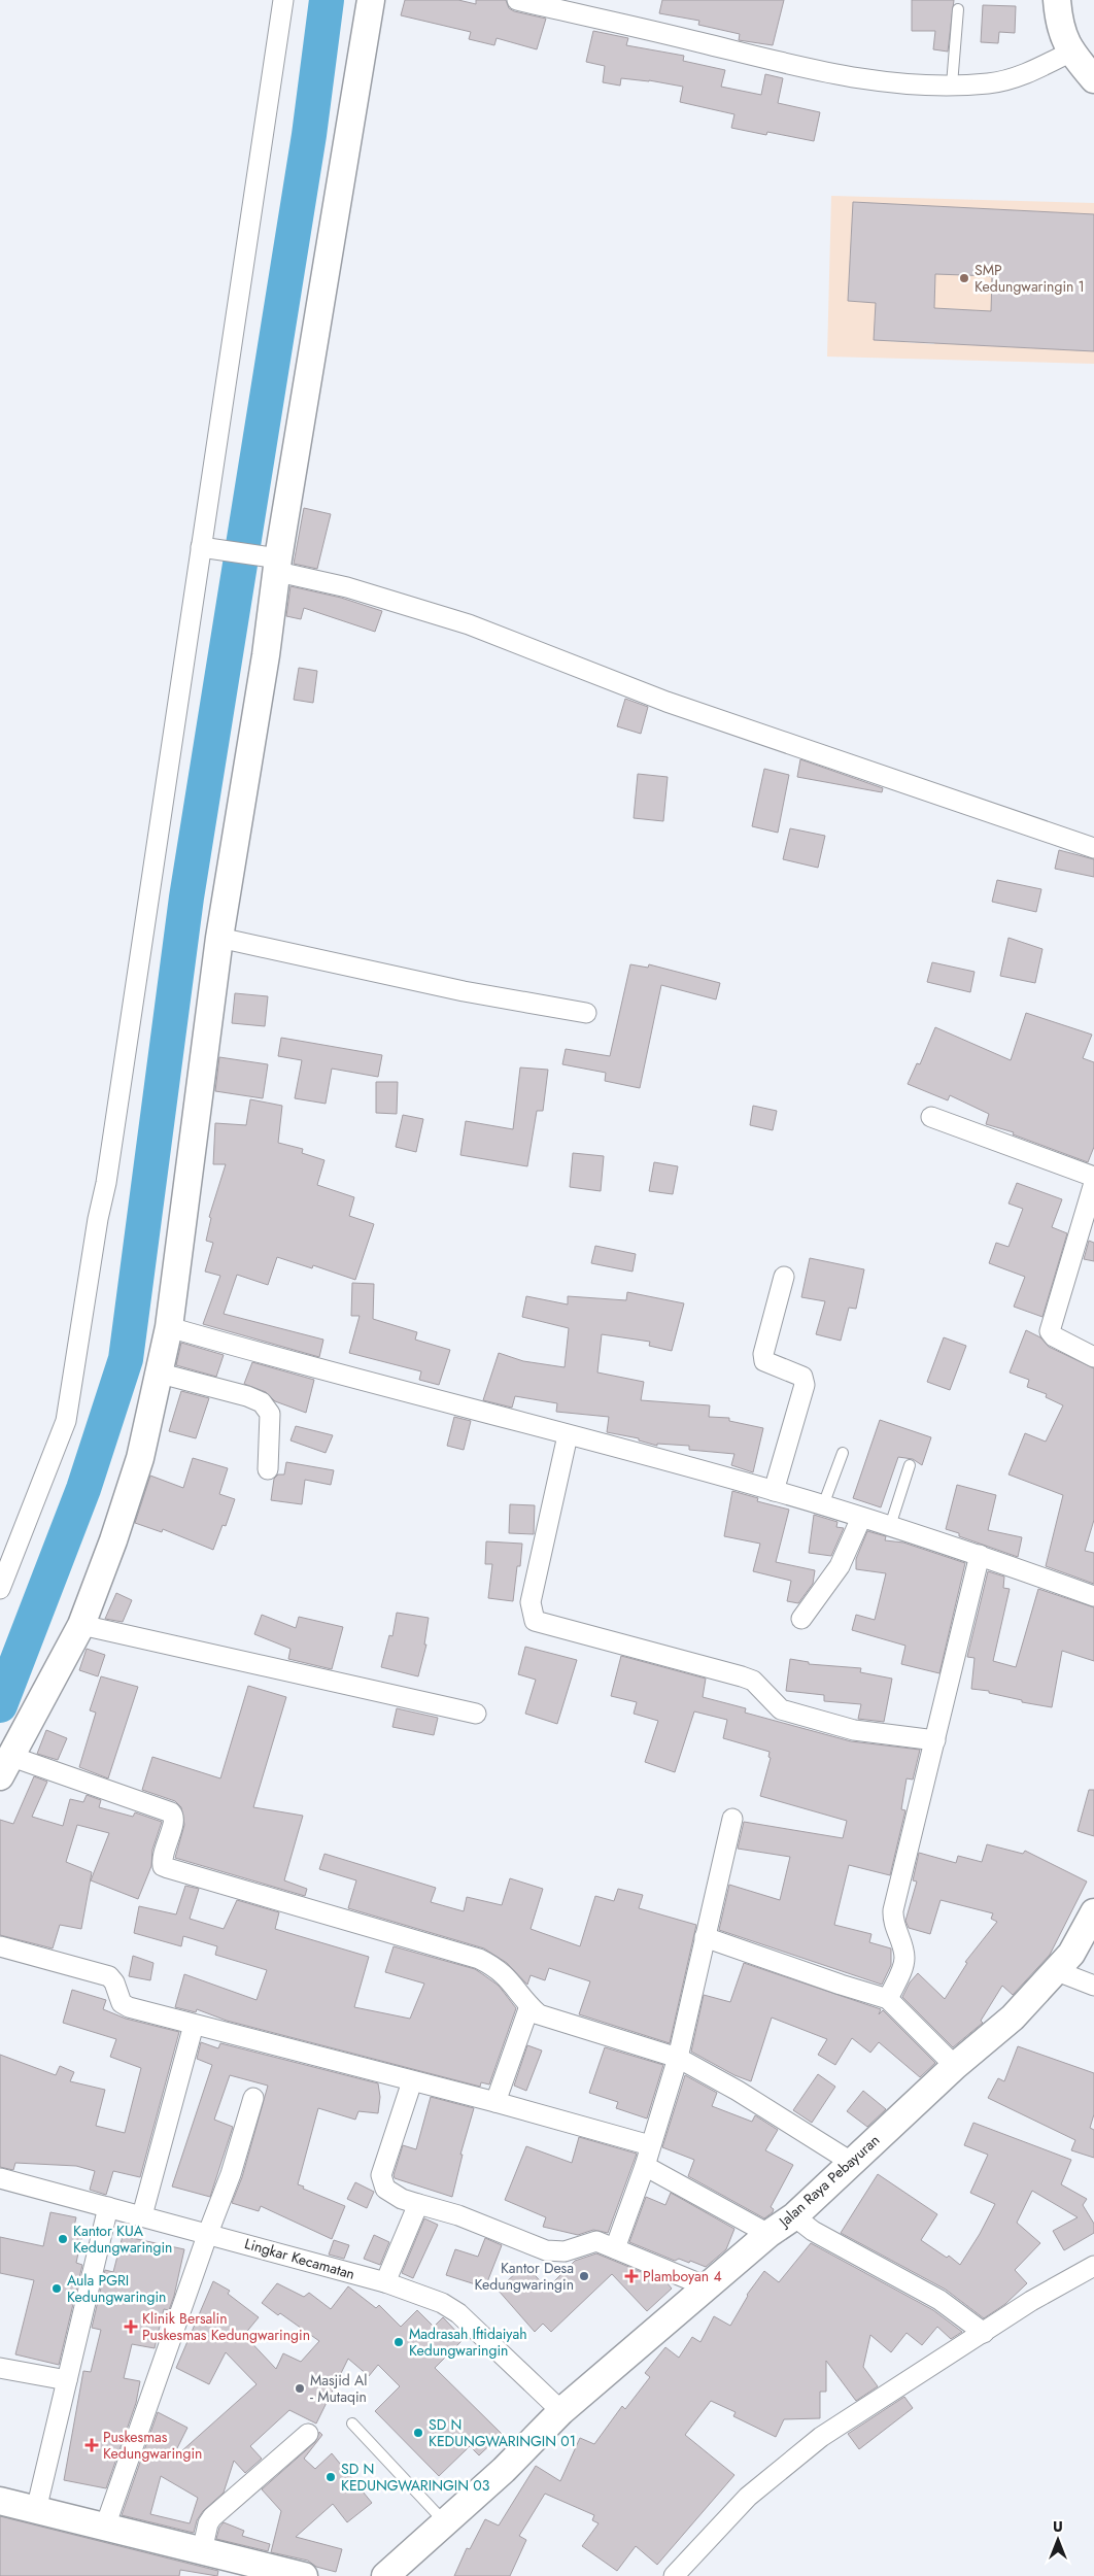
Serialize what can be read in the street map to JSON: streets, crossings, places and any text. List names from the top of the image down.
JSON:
{
  "streets": {
    "street": ["Jalan Raya Pebayuran", "Lingkar Kecamatan"]
  },
  "crossings": [
    ["Jalan Raya Pebayuran", "Lingkar Kecamatan"]
  ],
  "places": {
    "other": [
      "SMP Kedungwaringin 1",
      "Kantor KUA Kedungwaringin",
      "Kantor Desa Kedungwaringin",
      "Aula PGRI Kedungwaringin",
      "Madrasah Iftidaiyah Kedungwaringin",
      "Masjid Al - Mutaqin",
      "SD N KEDUNGWARINGIN 01",
      "SD N KEDUNGWARINGIN 03"
    ],
    "health": ["Plamboyan 4", "Klinik Bersalin Puskesmas Kedungwaringin", "Puskesmas Kedungwaringin"]
  },
  "north": "top"
}
